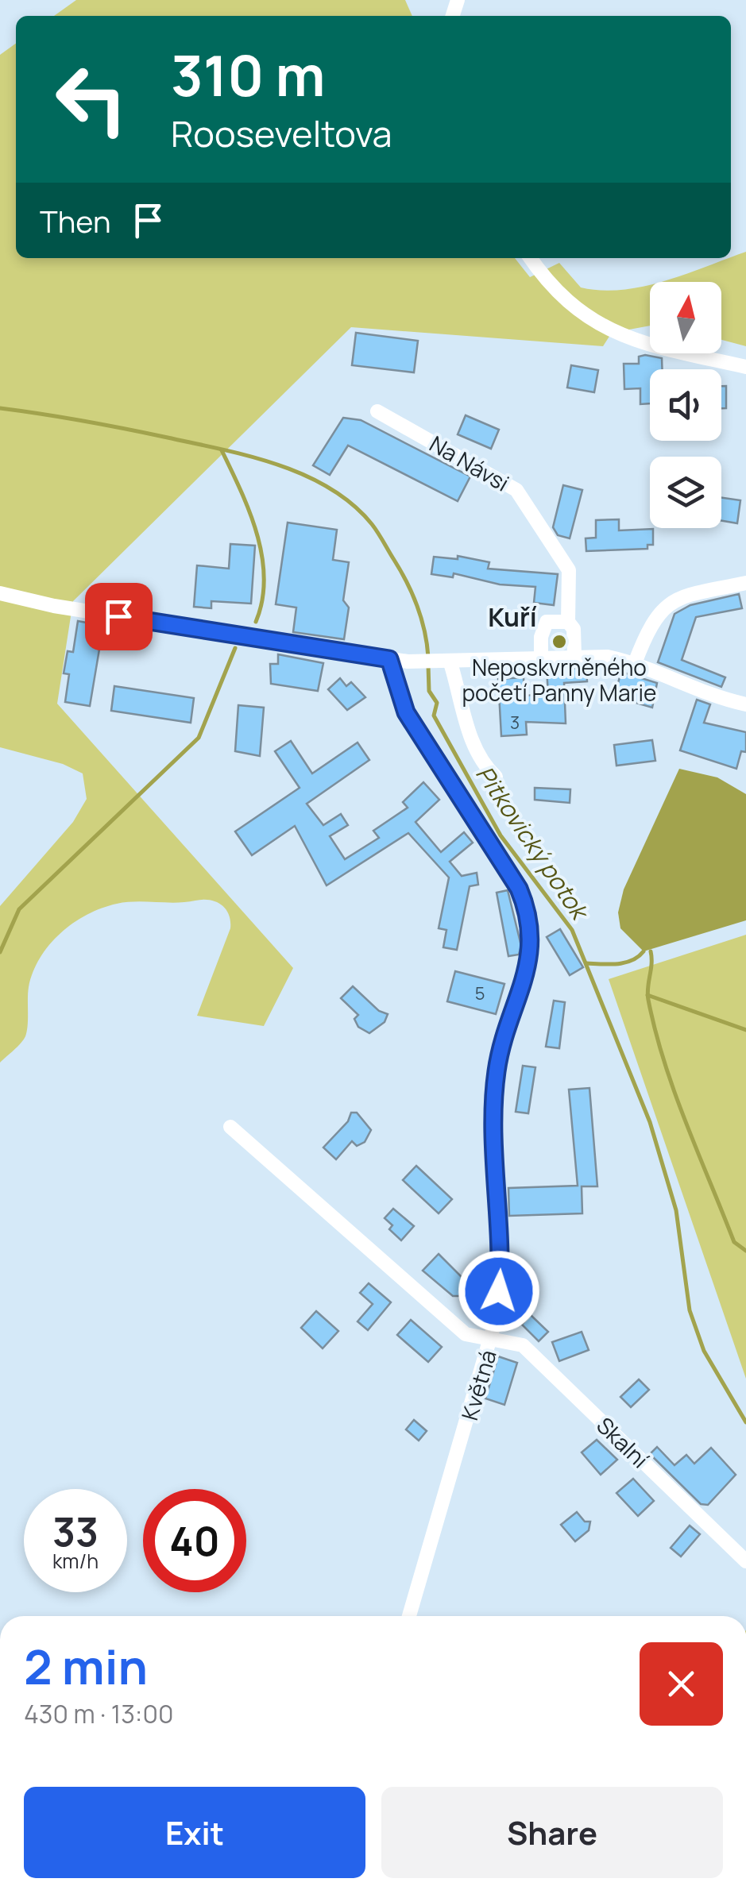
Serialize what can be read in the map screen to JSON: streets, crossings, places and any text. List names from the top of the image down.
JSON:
{
  "streets": {
    "street": ["Na Návsi", "Květná", "Skalní"]
  },
  "crossings": [
    ["Květná", "Skalní"]
  ],
  "districts": ["Kuří"],
  "water": ["Pitkovický potok"],
  "places": ["Neposkvrněného početí Panny Marie"],
  "house_numbers": ["3", "5"],
  "north": "top",
  "page": {
    "turn": ["310 m", "Rooseveltova"],
    "then": "Then",
    "speed": "33 km/h",
    "limit": "40",
    "heading": ["2 min", "430 m · 13:00"],
    "buttons": ["Exit", "Share"]
  }
}
